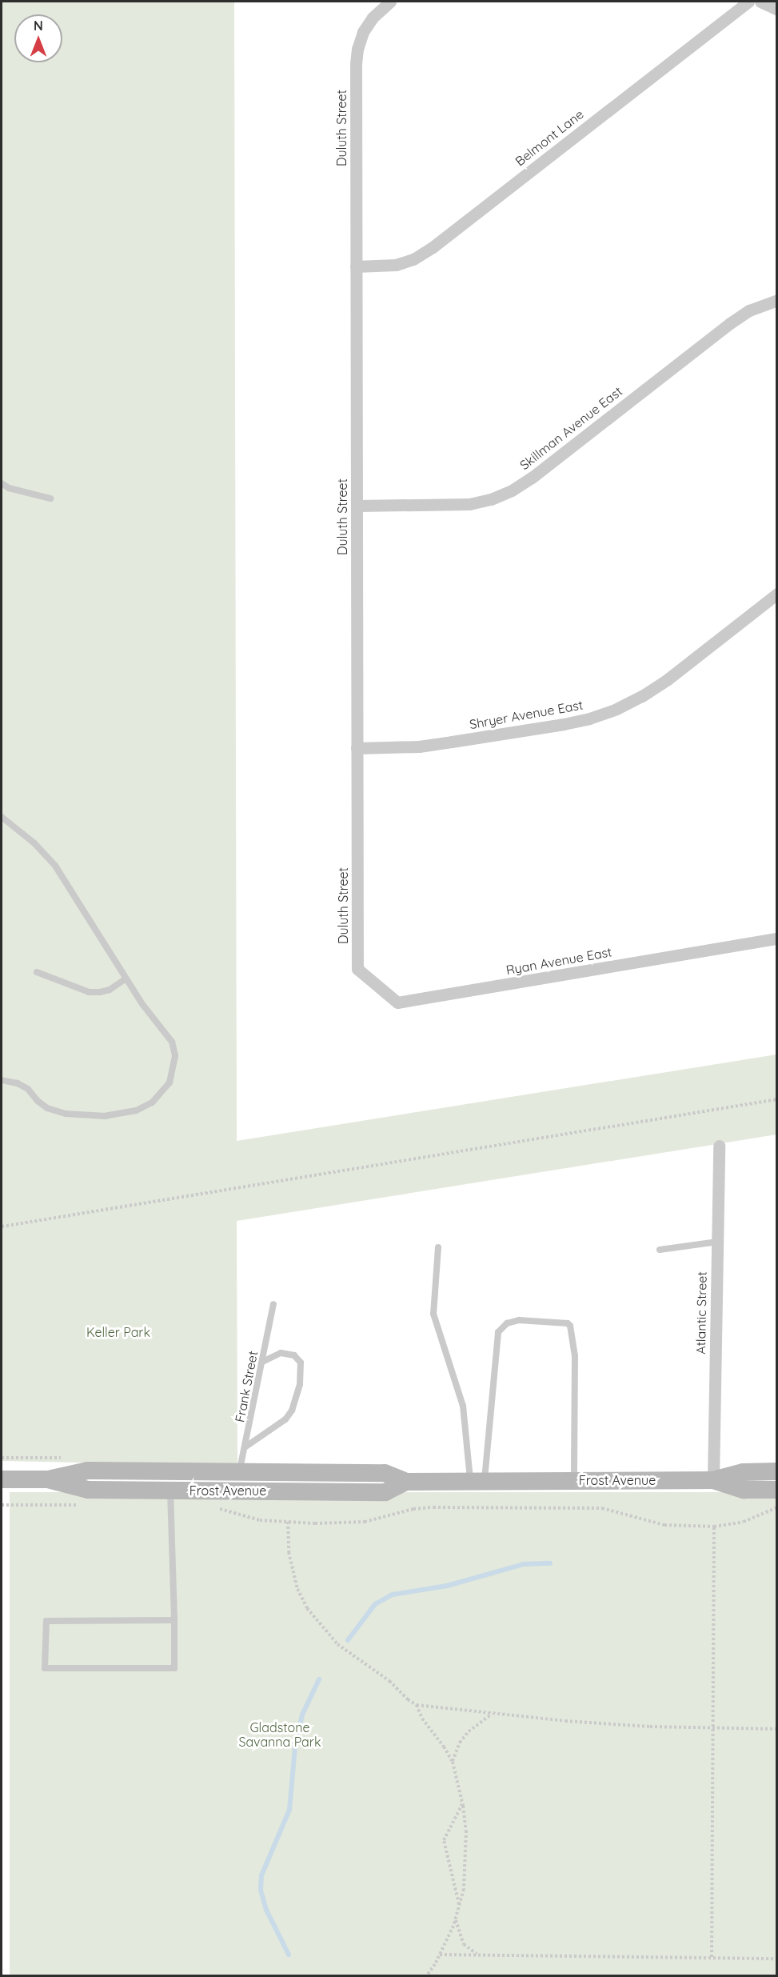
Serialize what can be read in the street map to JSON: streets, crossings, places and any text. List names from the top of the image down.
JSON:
{
  "streets": {
    "street": [
      "Duluth Street",
      "Belmont Lane",
      "Skillman Avenue East",
      "Shryer Avenue East",
      "Ryan Avenue East",
      "Atlantic Street",
      "Frost Avenue"
    ],
    "lane": ["Frank Street"]
  },
  "crossings": [
    ["Duluth Street", "Belmont Lane"],
    ["Duluth Street", "Skillman Avenue East"],
    ["Duluth Street", "Shryer Avenue East"],
    ["Duluth Street", "Ryan Avenue East"],
    ["Atlantic Street", "Frost Avenue"],
    ["Frank Street", "Frost Avenue"]
  ],
  "parks": ["Keller Park", "Gladstone Savanna Park"],
  "north": "top"
}
